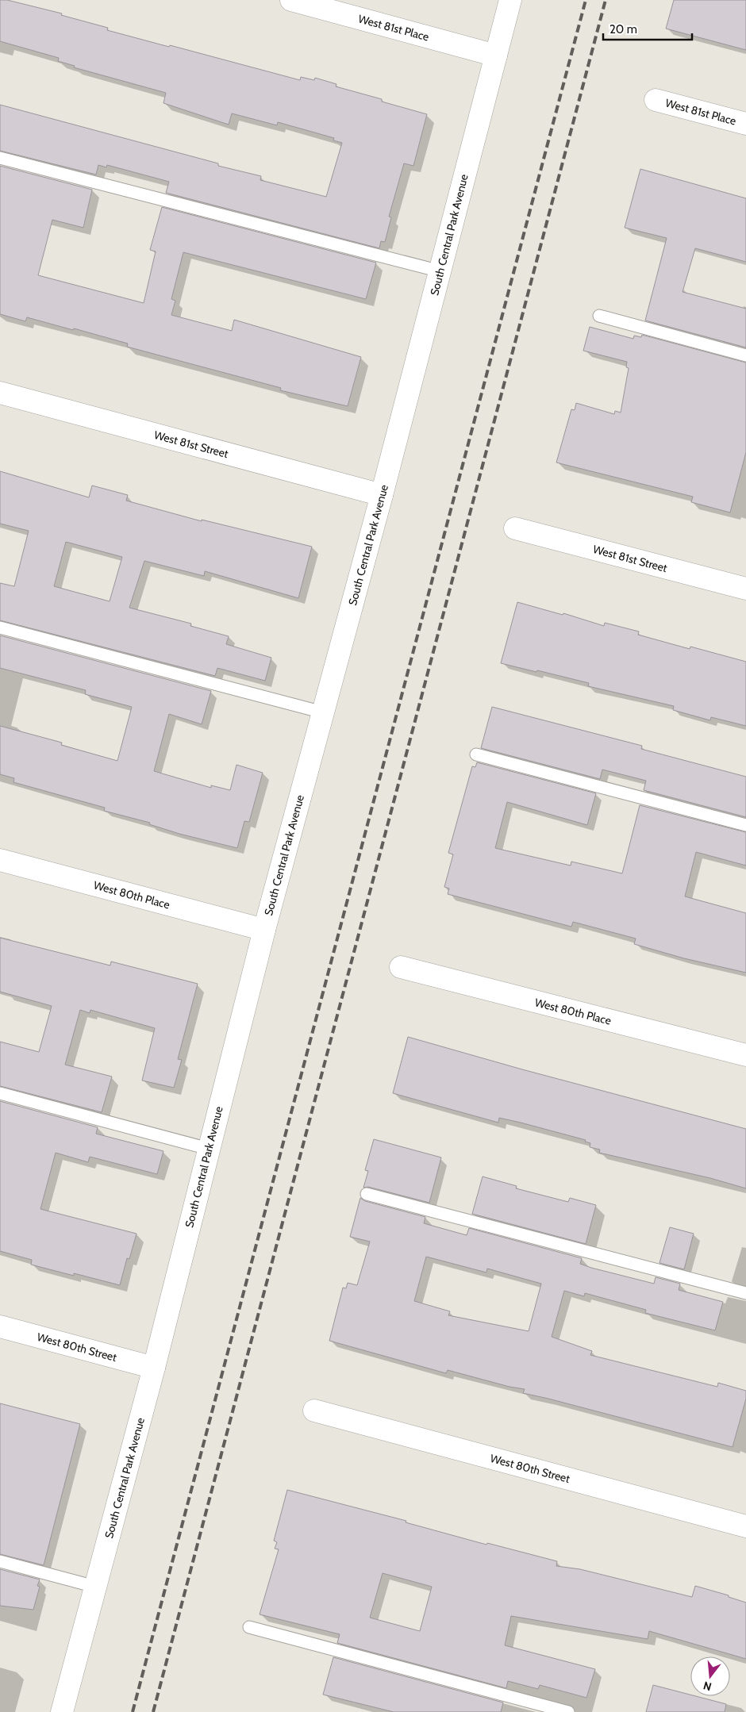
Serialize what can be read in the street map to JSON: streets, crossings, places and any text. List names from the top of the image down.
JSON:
{
  "streets": {
    "street": [
      "West 81st Place",
      "South Central Park Avenue",
      "West 81st Street",
      "West 80th Place",
      "West 80th Street"
    ]
  },
  "crossings": [
    ["West 81st Place", "South Central Park Avenue"],
    ["South Central Park Avenue", "West 81st Street"],
    ["South Central Park Avenue", "West 80th Place"],
    ["South Central Park Avenue", "West 80th Street"]
  ],
  "scale_bar": "20 m",
  "north": "bottom"
}
